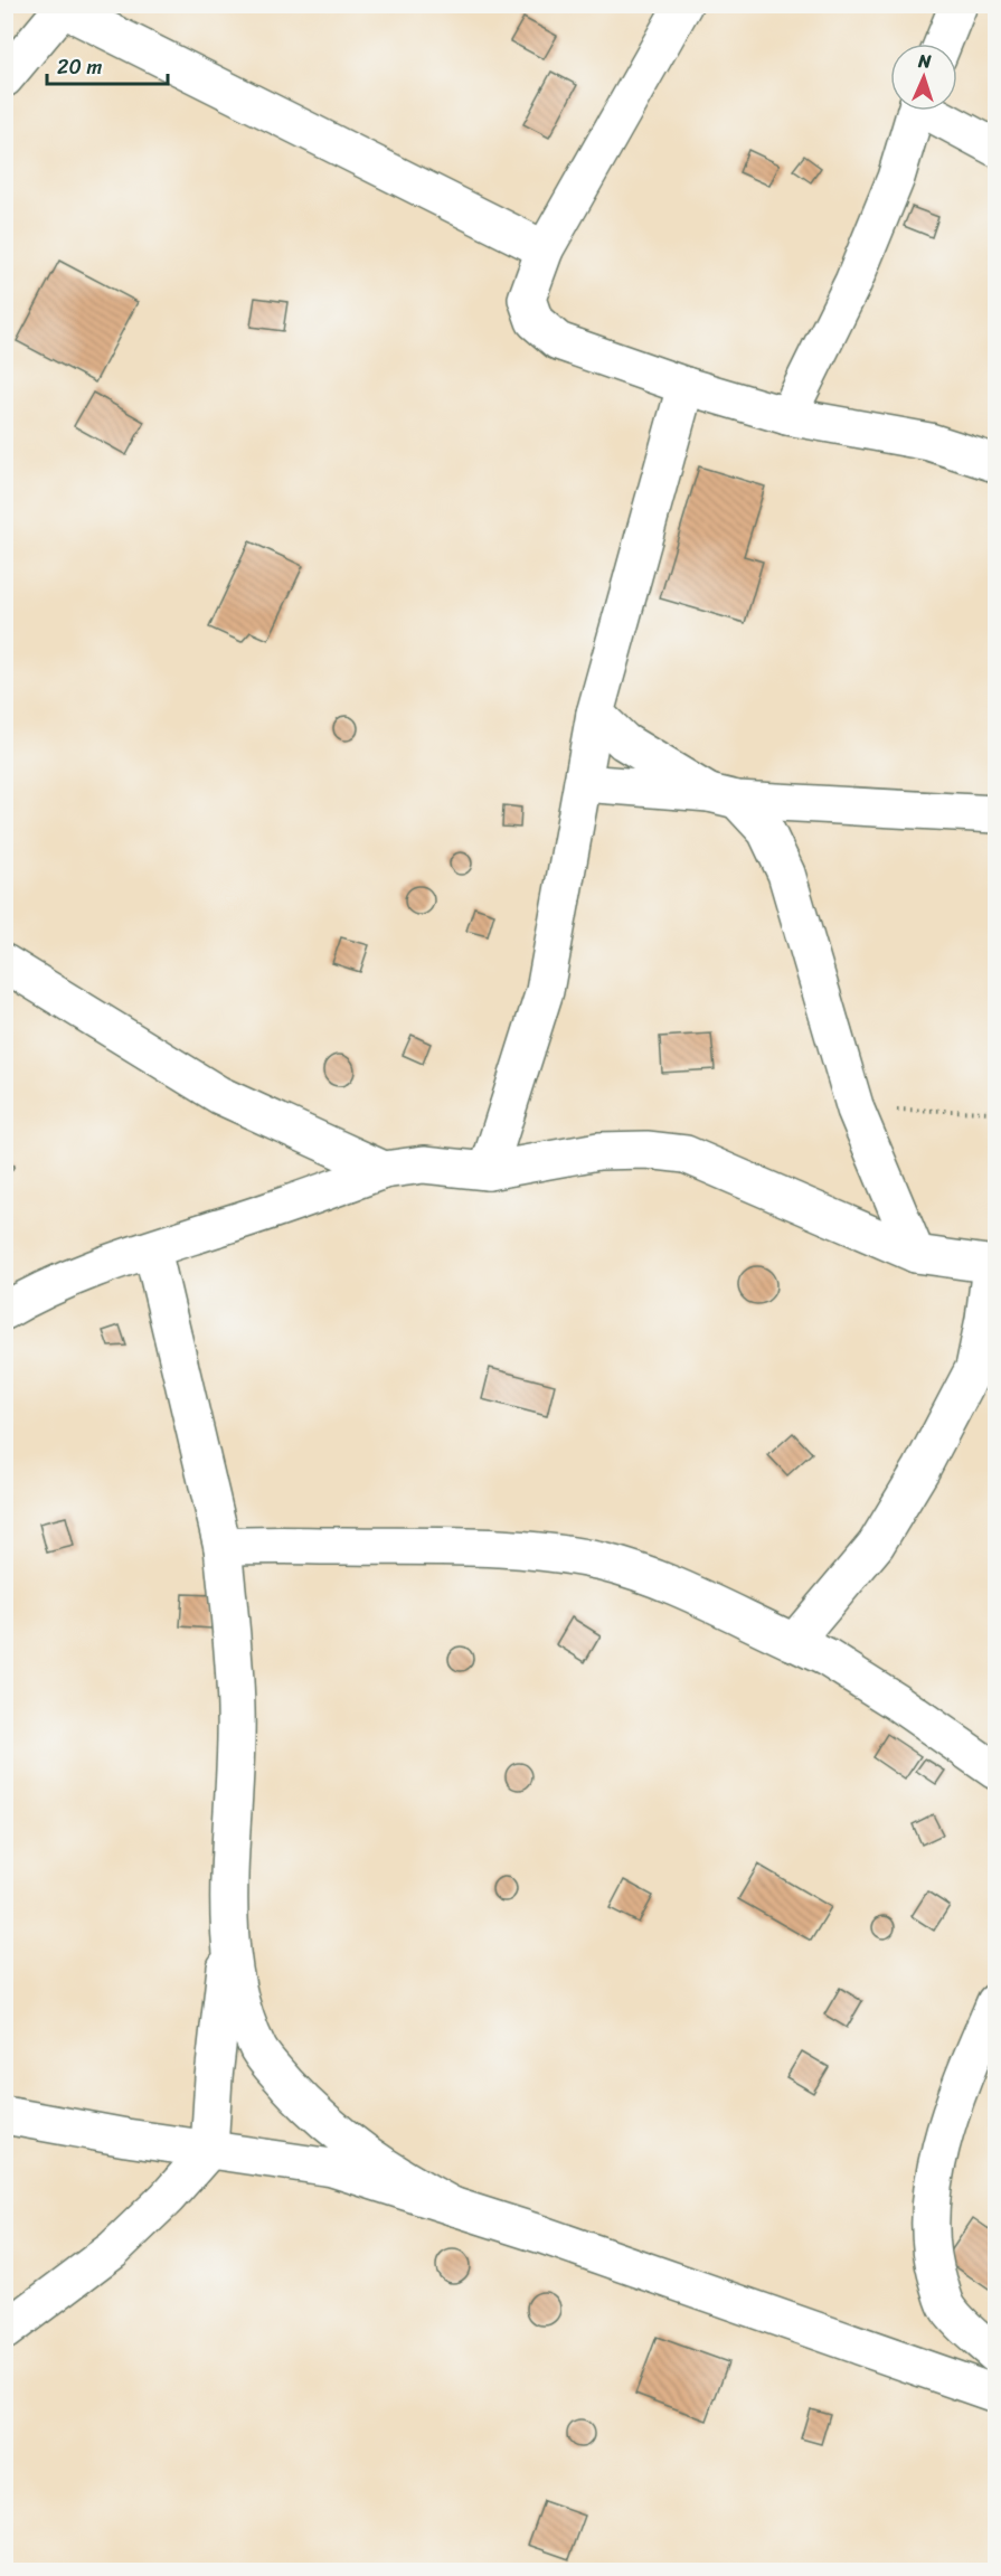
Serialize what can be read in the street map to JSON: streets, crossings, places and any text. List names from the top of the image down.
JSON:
{
  "scale_bar": "20 m",
  "north": "top"
}
